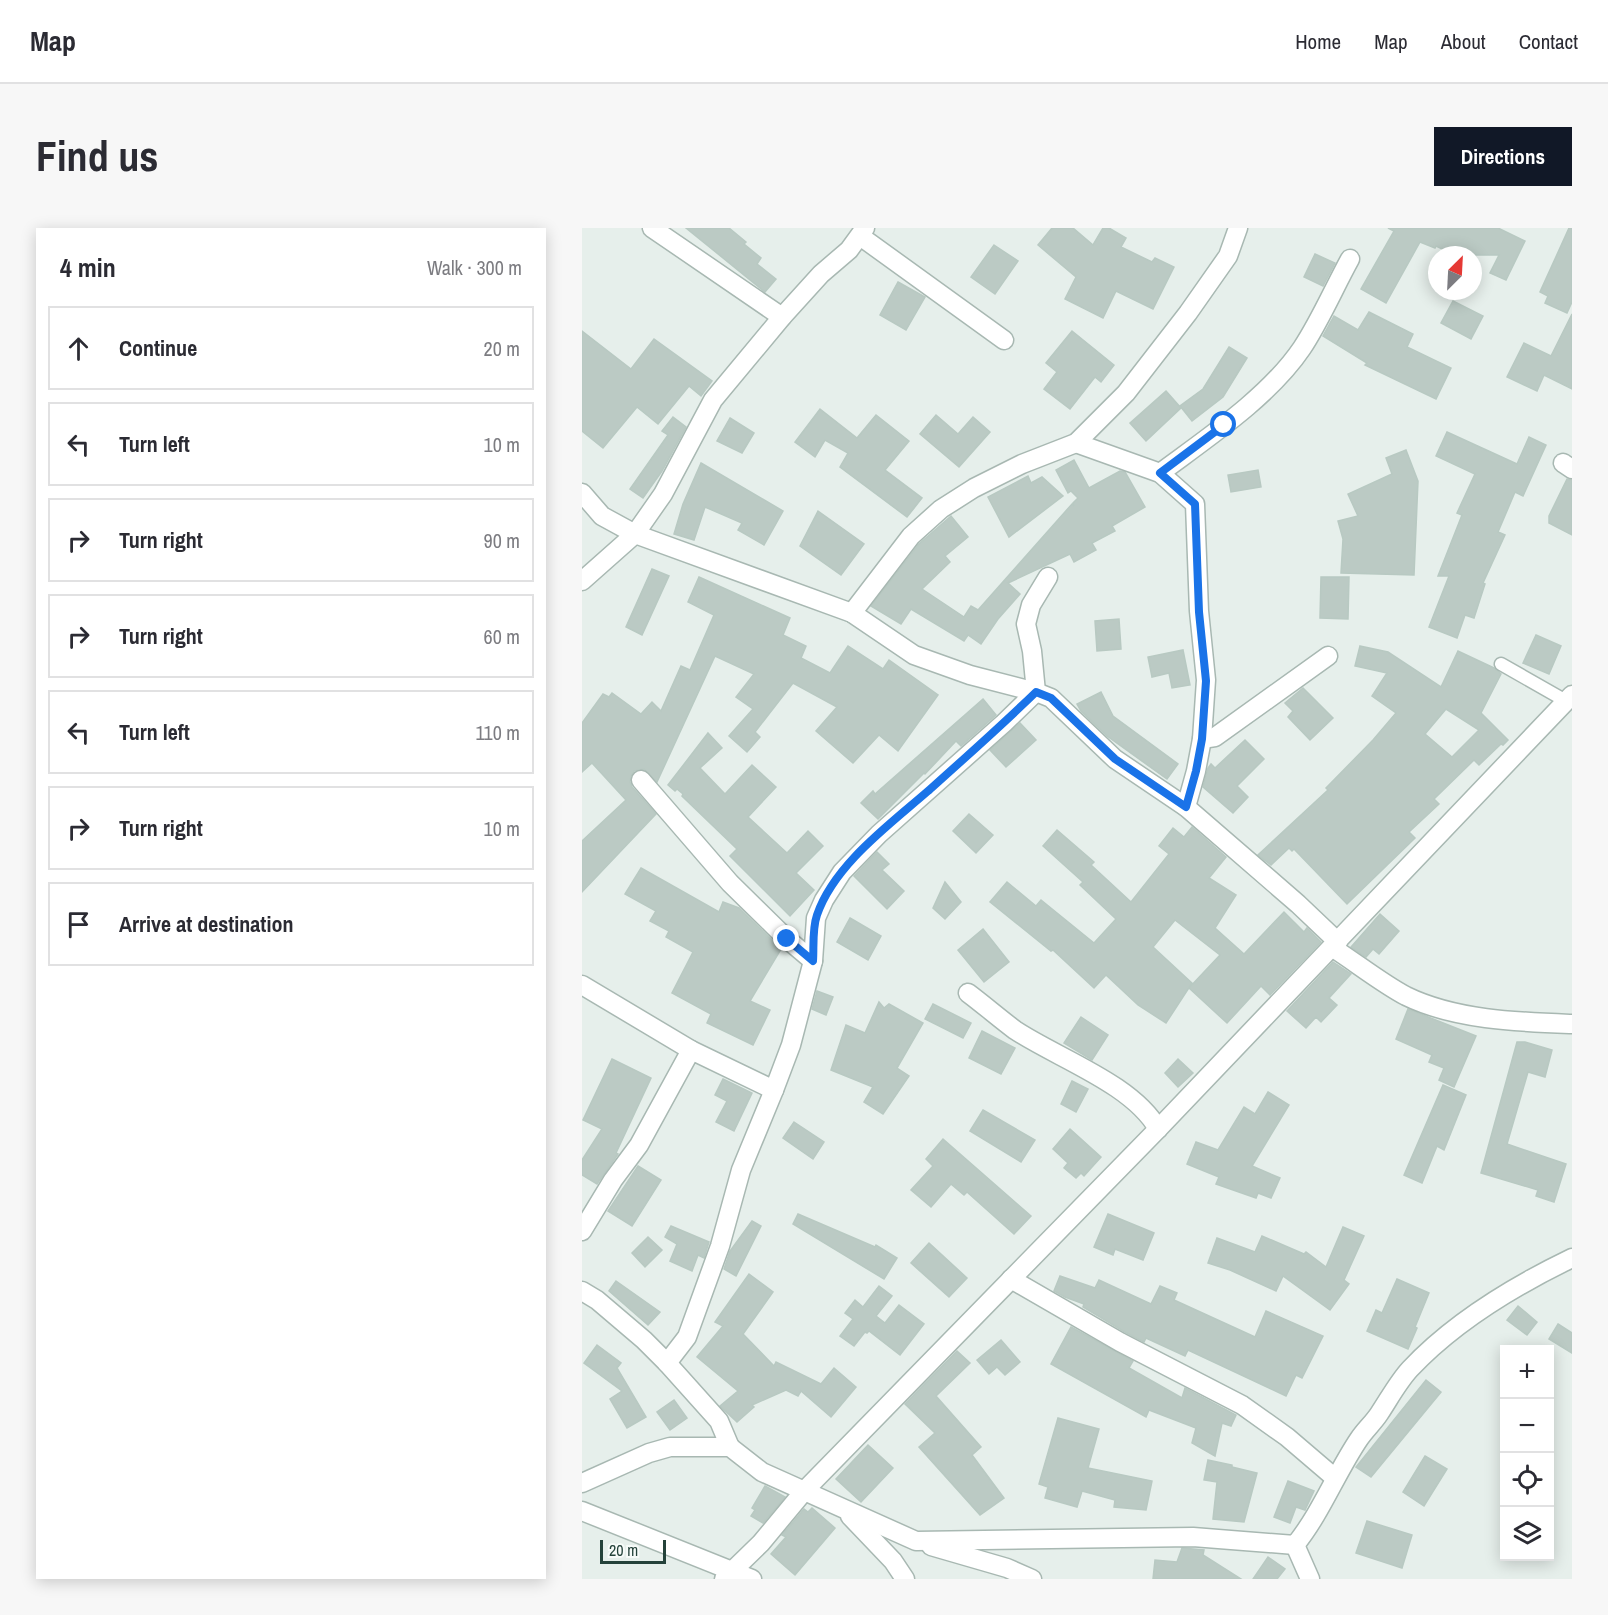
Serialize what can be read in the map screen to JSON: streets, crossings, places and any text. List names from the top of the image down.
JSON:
{
  "scale_bar": "20 m",
  "north": "top right",
  "page": {
    "header": "Map",
    "nav": [
      "Home",
      "Map",
      "About",
      "Contact"
    ],
    "buttons": "Directions",
    "title": "Find us",
    "heading": ["4 min", "Walk · 300 m"],
    "list": [
      ["Continue", "20 m"],
      ["Turn left", "10 m"],
      ["Turn right", "90 m"],
      ["Turn right", "60 m"],
      ["Turn left", "110 m"],
      ["Turn right", "10 m"],
      "Arrive at destination"
    ],
    "map_buttons": ["+", "−"],
    "scale": "20 m"
  }
}
